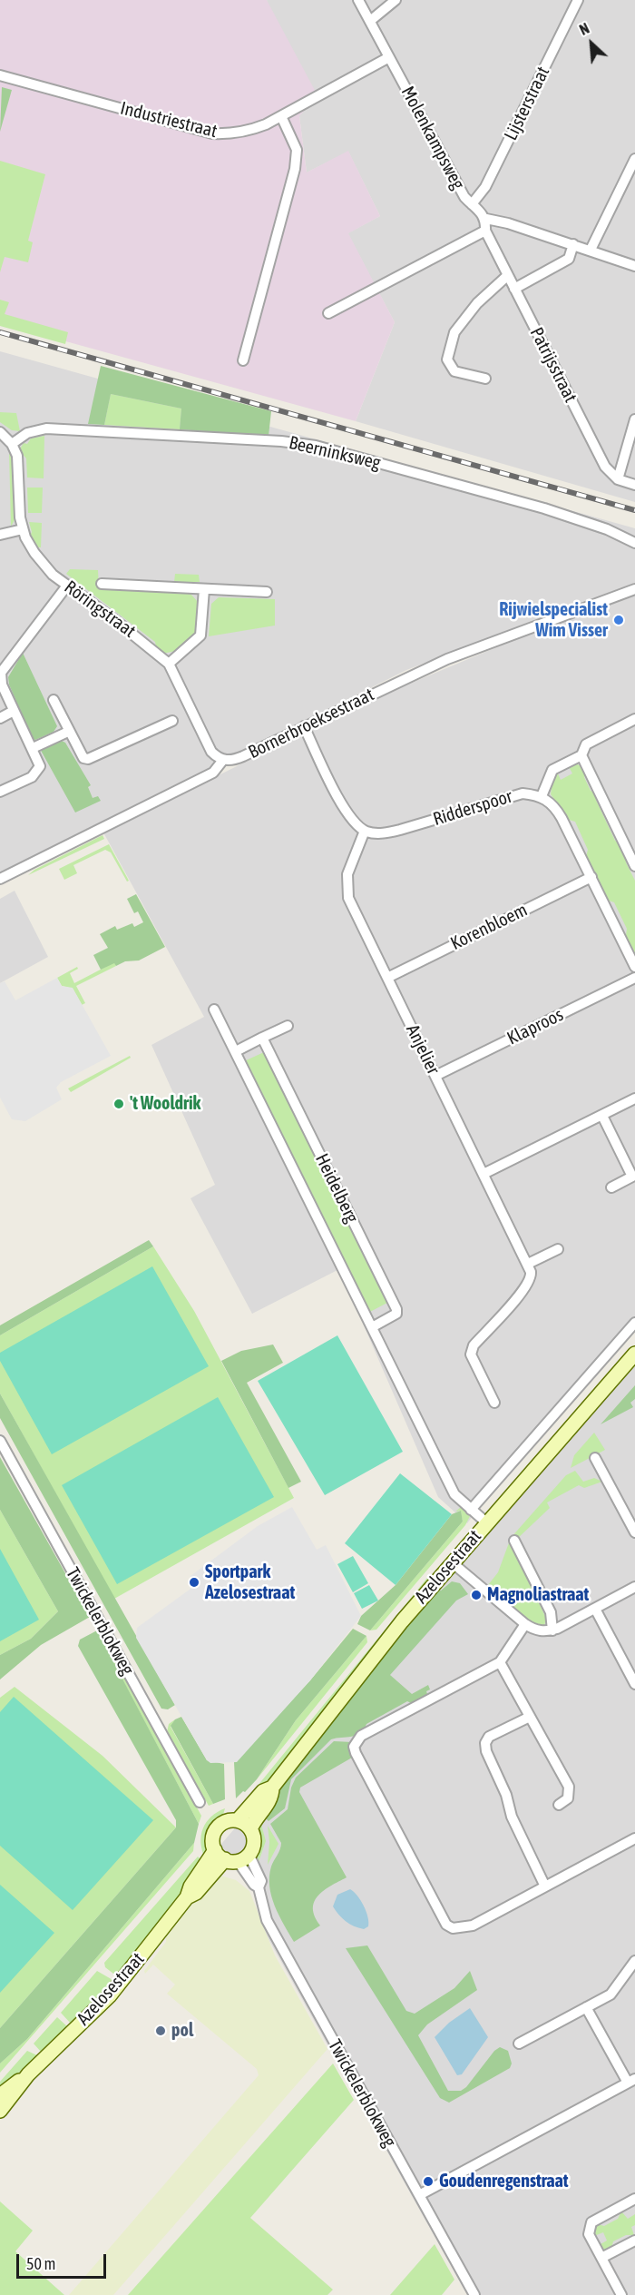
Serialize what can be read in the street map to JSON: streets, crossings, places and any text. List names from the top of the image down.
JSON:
{
  "streets": {
    "street": [
      "Lijsterstraat",
      "Industriestraat",
      "Molenkampsweg",
      "Patrijsstraat",
      "Beerninksweg",
      "Röringstraat",
      "Bornerbroeksestraat",
      "Ridderspoor",
      "Korenbloem",
      "Klaproos",
      "Anjelier",
      "Heidelberg",
      "Azelosestraat",
      "Twickelerblokweg"
    ]
  },
  "crossings": [
    ["Lijsterstraat", "Molenkampsweg"],
    ["Industriestraat", "Molenkampsweg"],
    ["Beerninksweg", "Röringstraat"],
    ["Röringstraat", "Bornerbroeksestraat"],
    ["Ridderspoor", "Anjelier"],
    ["Korenbloem", "Anjelier"],
    ["Klaproos", "Anjelier"],
    ["Heidelberg", "Azelosestraat"],
    ["Azelosestraat", "Twickelerblokweg"]
  ],
  "places": [
    "Rijwielspecialist Wim Visser",
    "'t Wooldrik",
    "Sportpark Azelosestraat",
    "Magnoliastraat",
    "pol",
    "Goudenregenstraat"
  ],
  "scale_bar": "50 m",
  "north": "top left"
}
